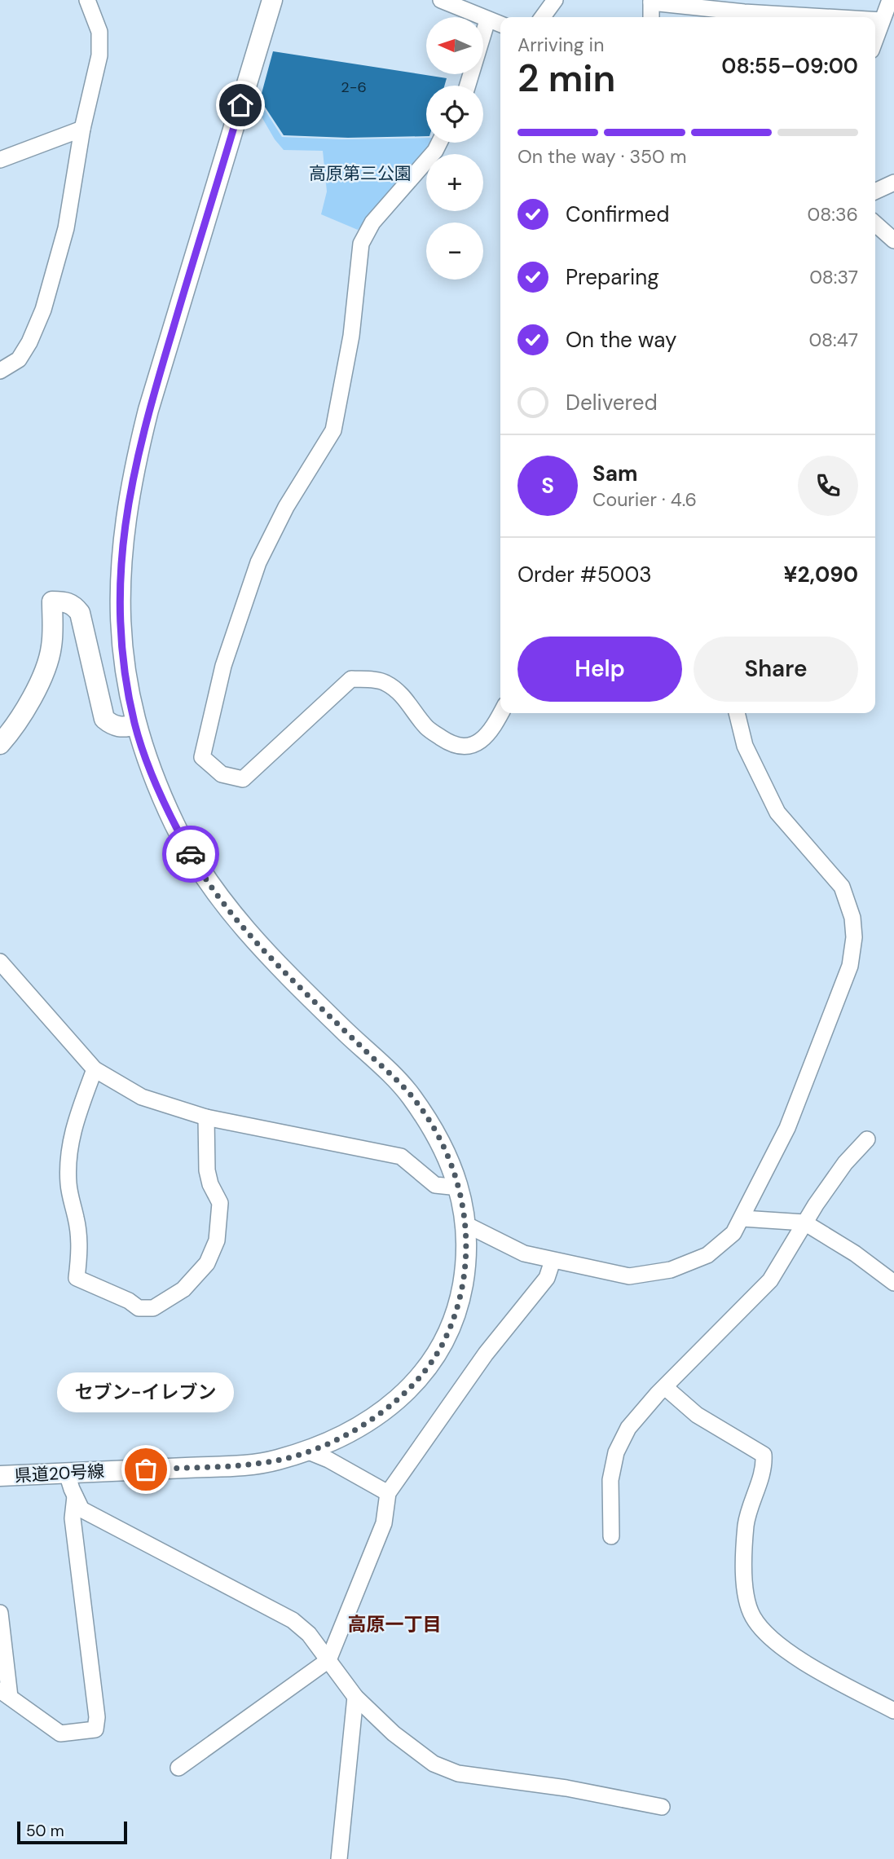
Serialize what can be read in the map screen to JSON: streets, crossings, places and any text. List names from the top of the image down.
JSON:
{
  "streets": {
    "main road": ["県道20号線"]
  },
  "districts": ["高原一丁目"],
  "parks": ["高原第三公園"],
  "places": ["セブン-イレブン"],
  "house_numbers": ["2-6"],
  "scale_bar": "50 m",
  "north": "left",
  "page": {
    "map_buttons": ["+", "−"],
    "heading": ["2 min", "Arriving in", "08:55–09:00"],
    "panel": [
      "Sam",
      "Courier · 4.6",
      "Order #5003",
      "¥2,090"
    ],
    "bar": "On the way · 350 m",
    "list": [
      ["Confirmed", "08:36"],
      ["Preparing", "08:37"],
      ["On the way", "08:47"],
      "Delivered"
    ],
    "round": "S",
    "buttons": ["Help", "Share"],
    "bubble": "セブン-イレブン",
    "scale": "50 m"
  }
}
